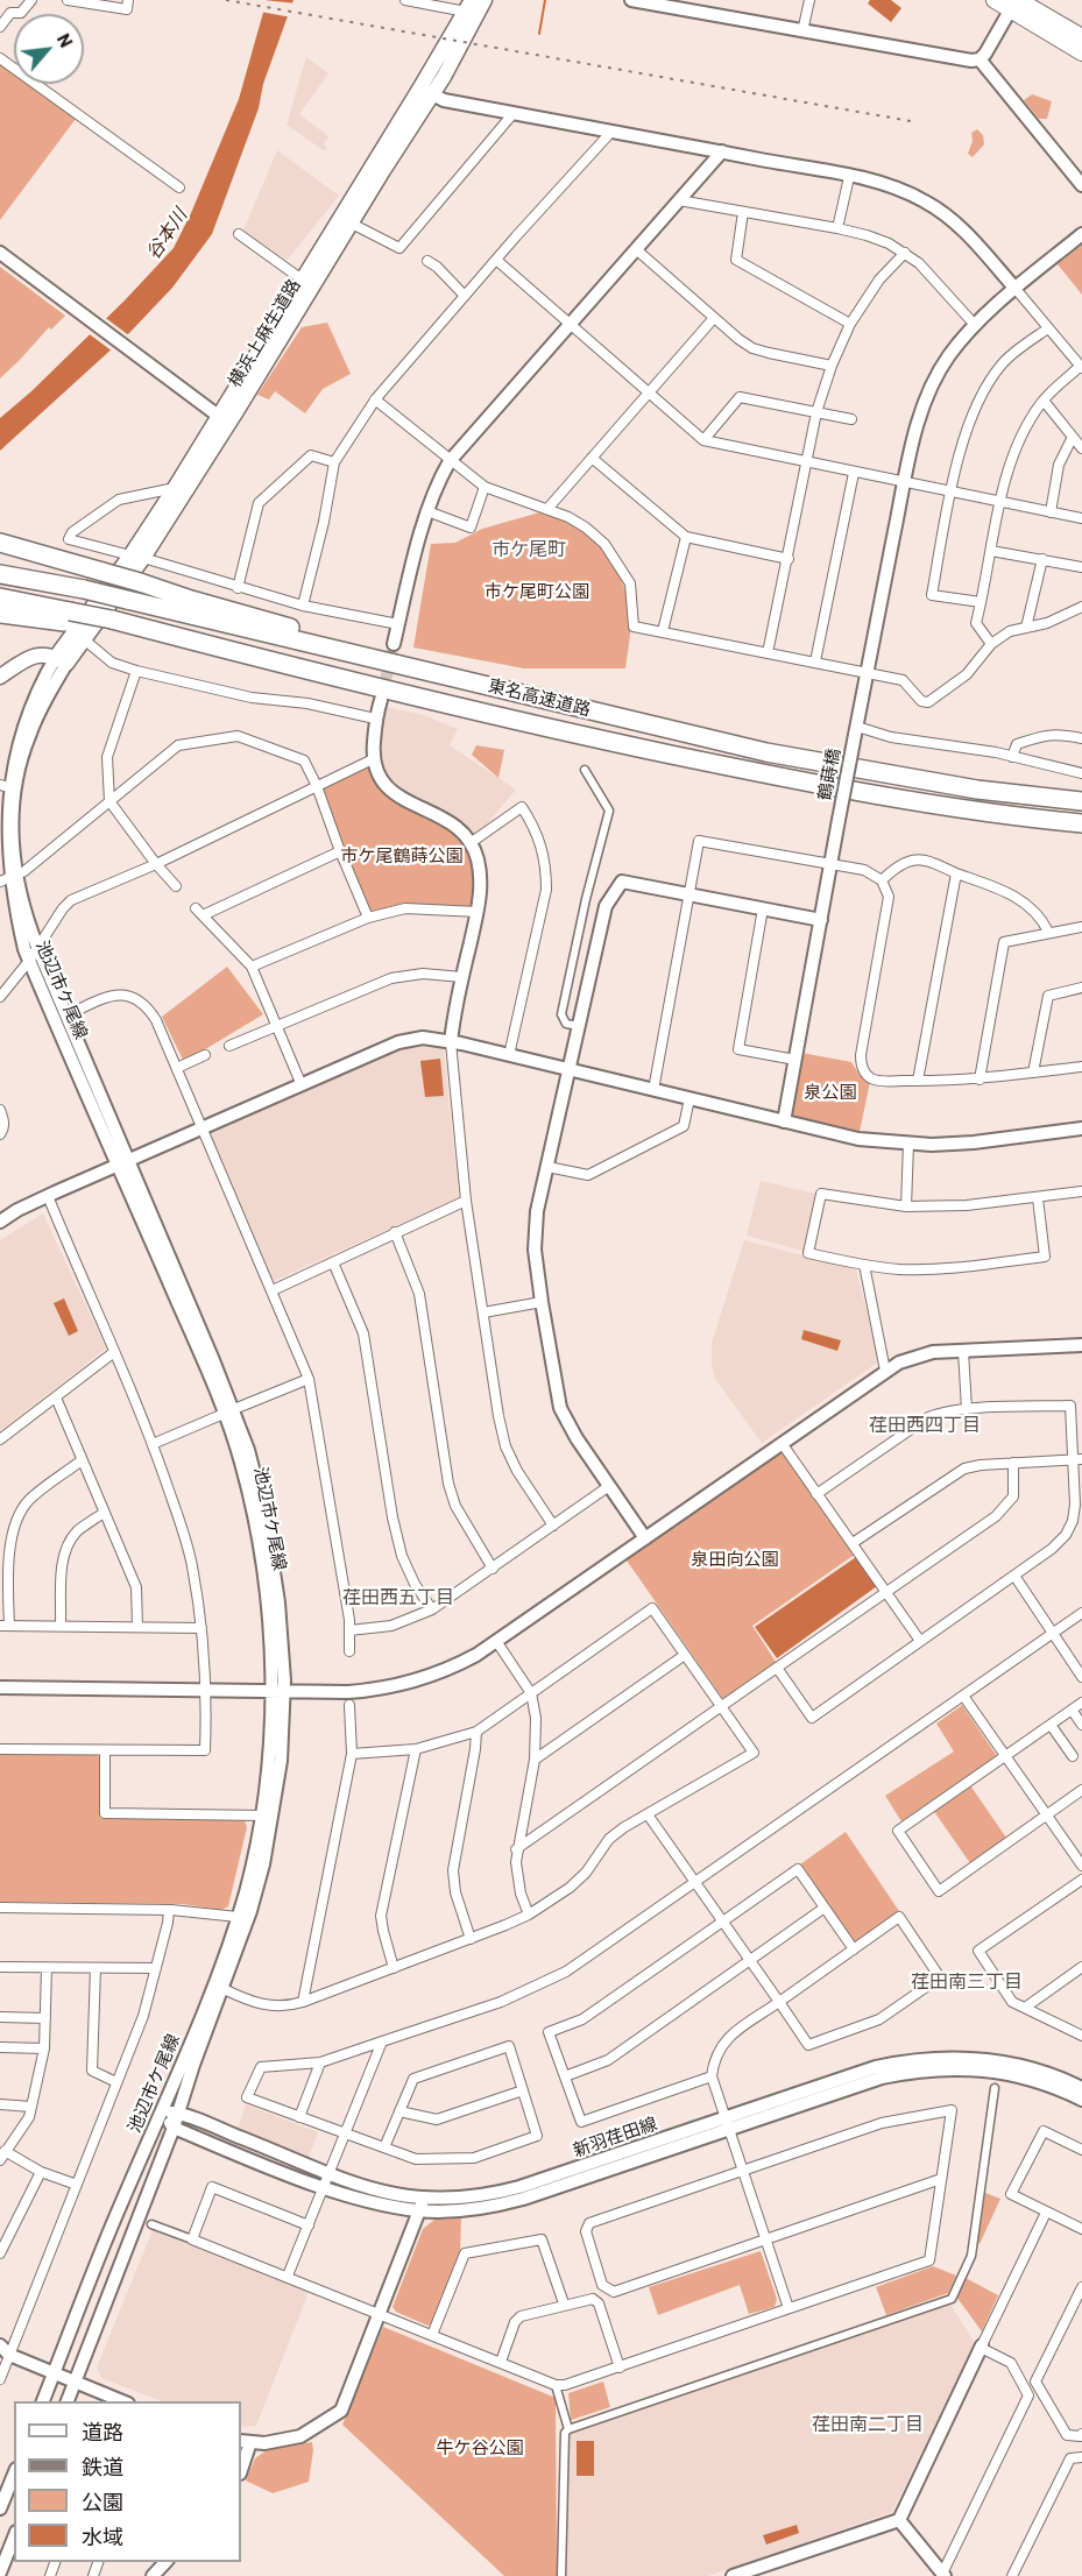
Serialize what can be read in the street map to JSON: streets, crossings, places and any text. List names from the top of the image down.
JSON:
{
  "streets": {
    "highway": ["東名高速道路"],
    "main road": ["横浜上麻生道路"],
    "street": ["鶴蒔橋", "池辺市ケ尾線", "新羽荏田線"]
  },
  "crossings": [
    ["横浜上麻生道路", "池辺市ケ尾線"],
    ["池辺市ケ尾線", "新羽荏田線"]
  ],
  "districts": [
    "市ケ尾町",
    "荏田西四丁目",
    "荏田西五丁目",
    "荏田南三丁目",
    "荏田南二丁目"
  ],
  "water": ["谷本川"],
  "parks": [
    "市ケ尾町公園",
    "市ケ尾鶴蒔公園",
    "泉公園",
    "泉田向公園",
    "牛ケ谷公園"
  ],
  "legend": [
    "道路",
    "鉄道",
    "公園",
    "水域"
  ],
  "north": "top right"
}
